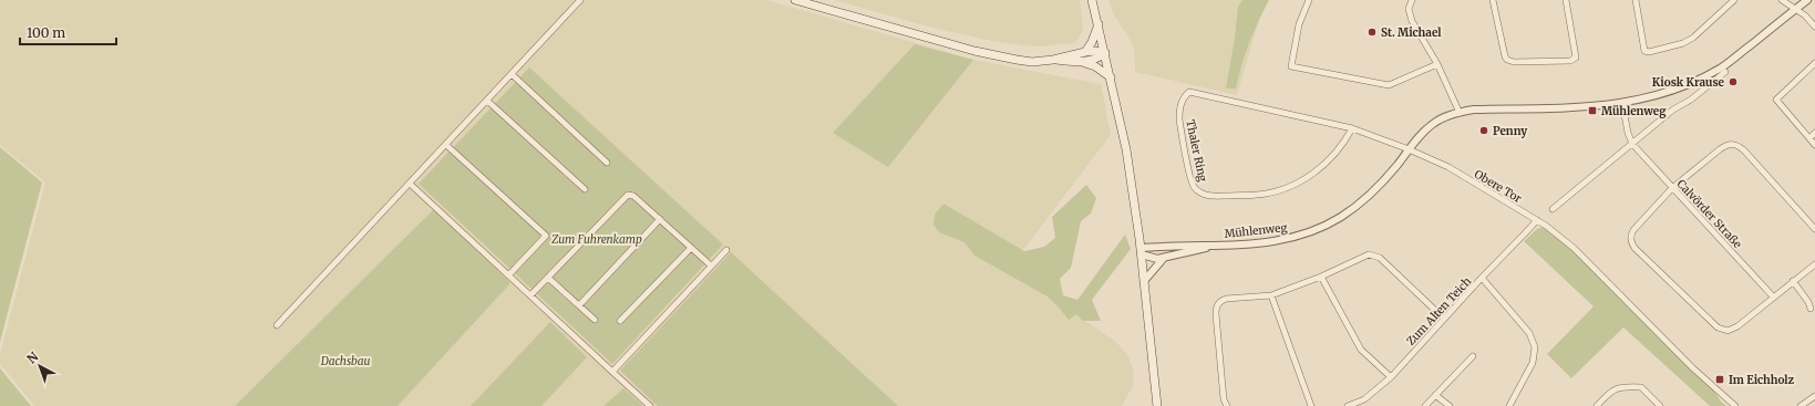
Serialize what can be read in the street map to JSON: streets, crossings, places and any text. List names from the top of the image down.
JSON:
{
  "streets": {
    "street": [
      "Thaler Ring",
      "Obere Tor",
      "Calvörder Straße",
      "Mühlenweg",
      "Zum Alten Teich"
    ]
  },
  "crossings": [
    ["Thaler Ring", "Obere Tor"],
    ["Obere Tor", "Mühlenweg"],
    ["Obere Tor", "Zum Alten Teich"]
  ],
  "parks": ["Zum Fuhrenkamp", "Dachsbau"],
  "places": {
    "other": ["St. Michael", "Kiosk Krause", "Penny"],
    "transit": ["Mühlenweg", "Im Eichholz"]
  },
  "scale_bar": "100 m",
  "north": "top left"
}
